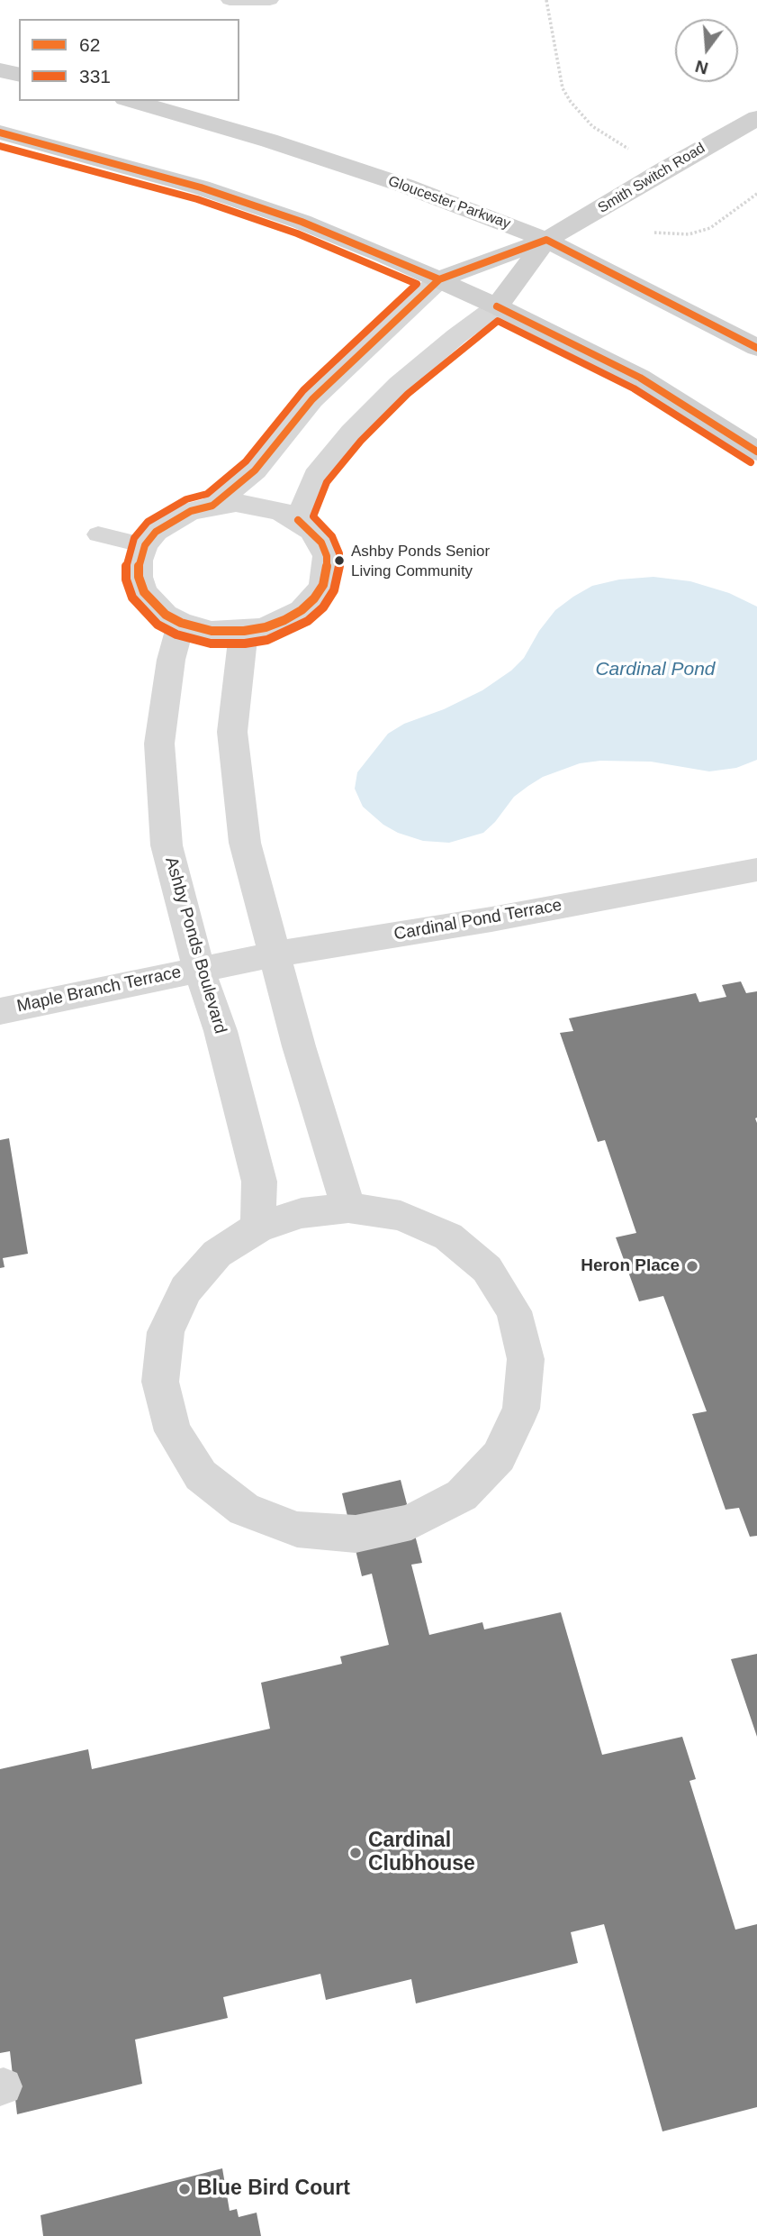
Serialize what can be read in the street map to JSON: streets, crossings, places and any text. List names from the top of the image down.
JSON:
{
  "streets": {
    "main road": ["Smith Switch Road", "Gloucester Parkway"],
    "street": ["Cardinal Pond Terrace", "Ashby Ponds Boulevard", "Maple Branch Terrace"]
  },
  "crossings": [
    ["Smith Switch Road", "Gloucester Parkway"],
    ["Cardinal Pond Terrace", "Ashby Ponds Boulevard"],
    ["Cardinal Pond Terrace", "Maple Branch Terrace"],
    ["Ashby Ponds Boulevard", "Maple Branch Terrace"]
  ],
  "water": ["Cardinal Pond"],
  "places": [
    "Ashby Ponds Senior Living Community",
    "Heron Place",
    "Cardinal Clubhouse",
    "Blue Bird Court"
  ],
  "lines": ["transit line 62", "transit line 331"],
  "legend": ["62", "331"],
  "north": "bottom"
}
